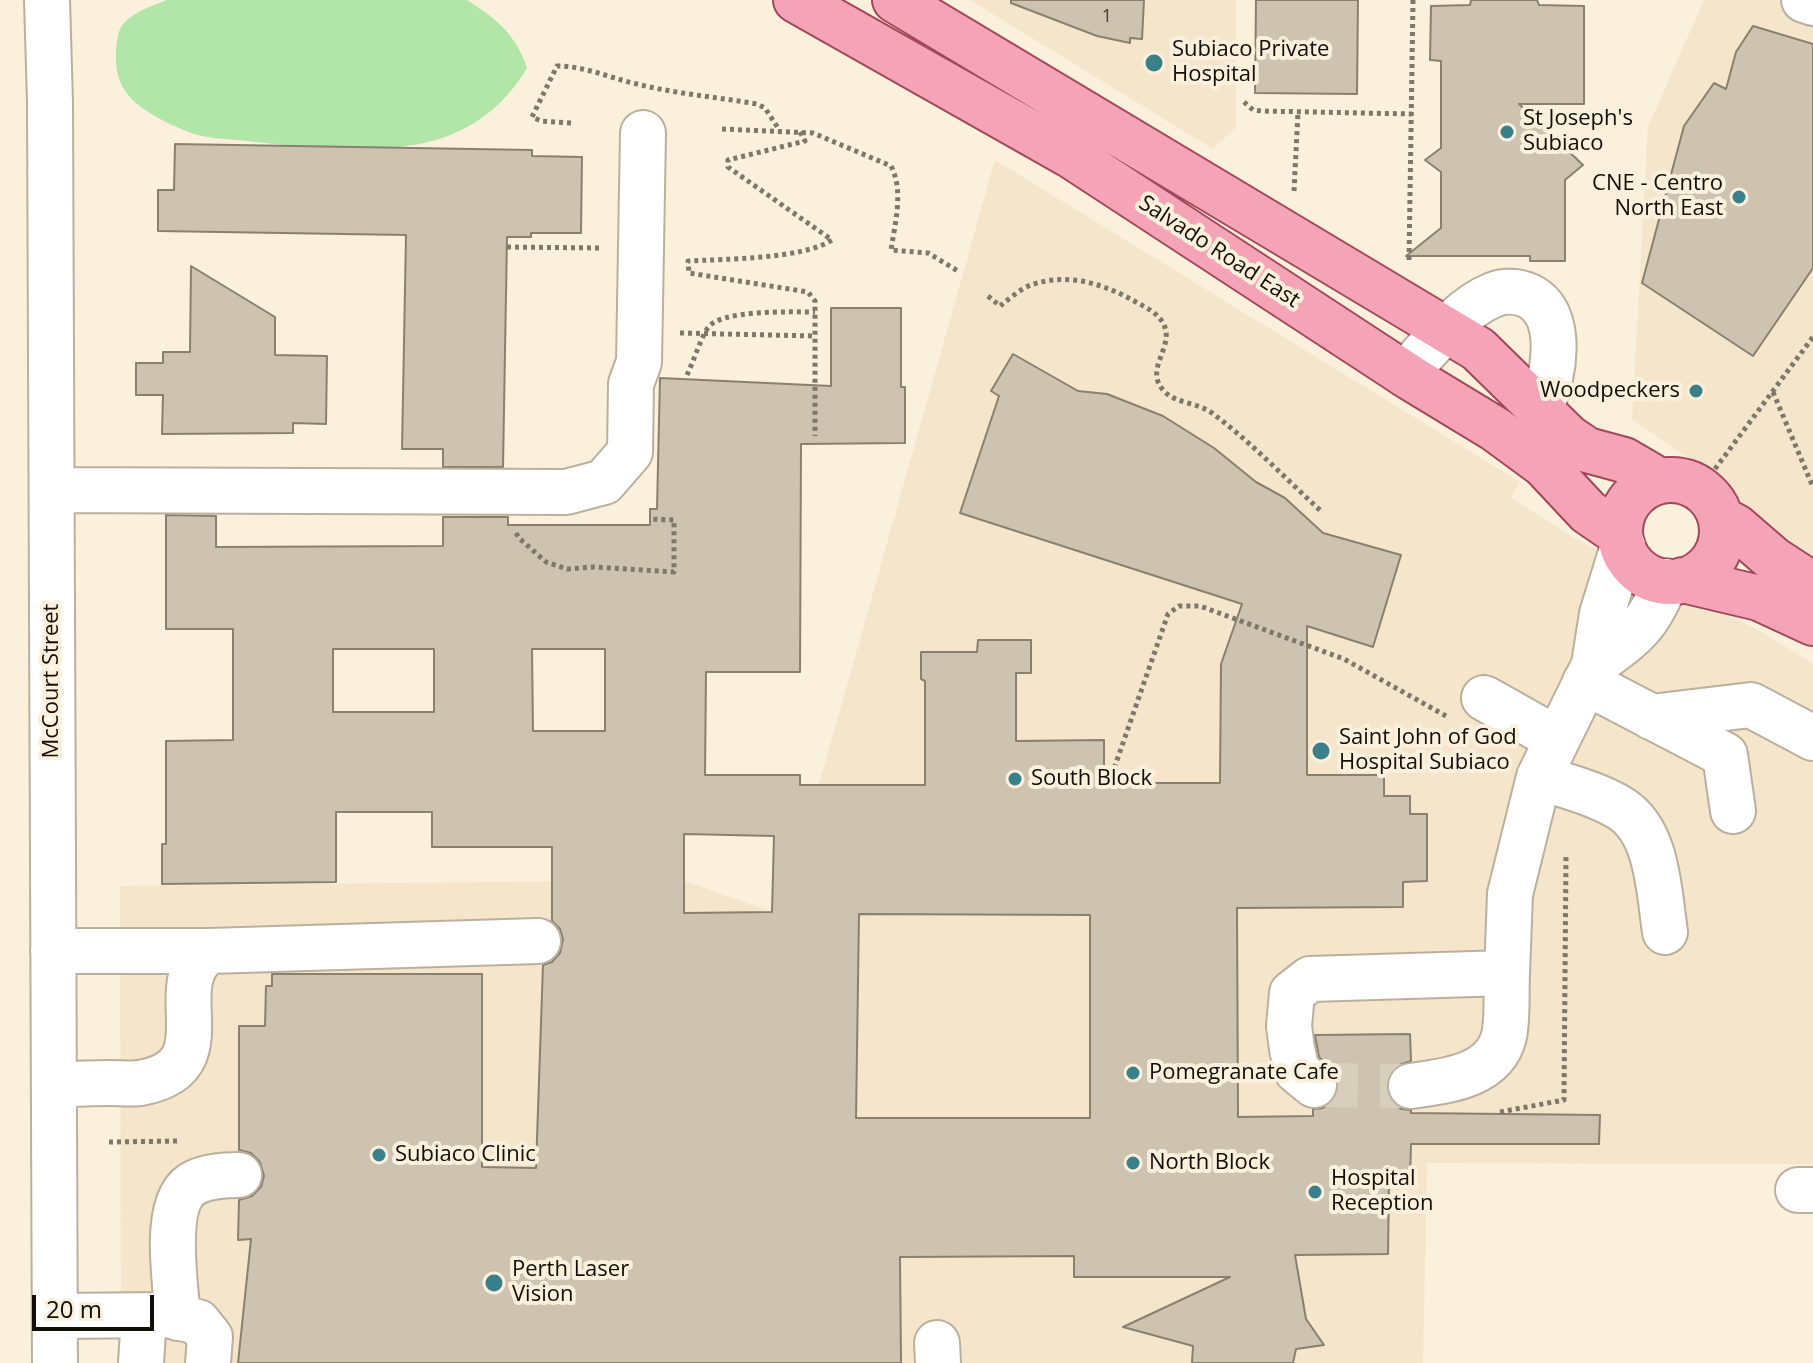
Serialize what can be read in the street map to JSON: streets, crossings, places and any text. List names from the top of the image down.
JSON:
{
  "streets": {
    "main road": ["Salvado Road East"],
    "street": ["McCourt Street"]
  },
  "places": [
    "Subiaco Private Hospital",
    "St Joseph's Subiaco",
    "CNE - Centro North East",
    "Woodpeckers",
    "Saint John of God Hospital Subiaco",
    "South Block",
    "Pomegranate Cafe",
    "Subiaco Clinic",
    "North Block",
    "Hospital Reception",
    "Perth Laser Vision"
  ],
  "house_numbers": ["1"],
  "scale_bar": "20 m"
}
